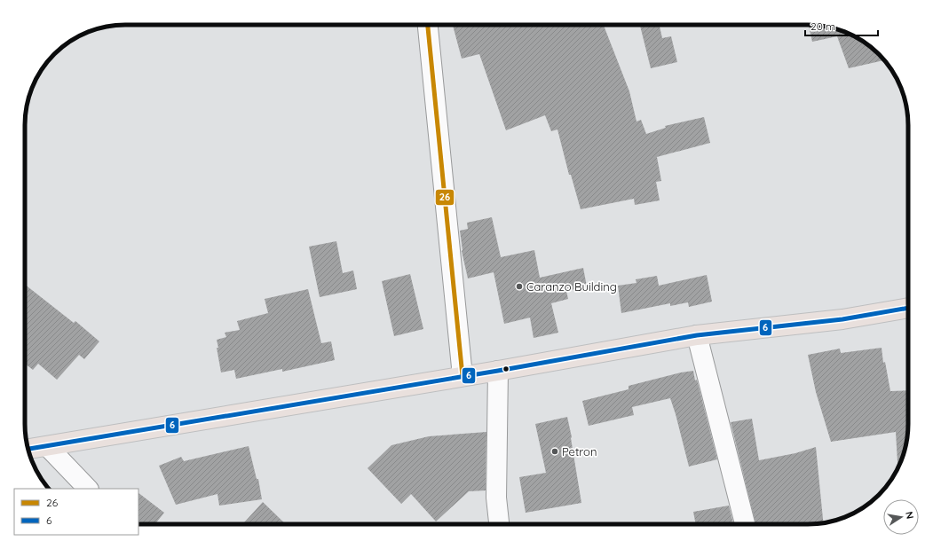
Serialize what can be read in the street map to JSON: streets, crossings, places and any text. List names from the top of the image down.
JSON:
{
  "places": ["Caranzo Building", "Petron"],
  "lines": ["transit line 26", "transit line 6"],
  "legend": ["26", "6"],
  "scale_bar": "20 m",
  "north": "right"
}
